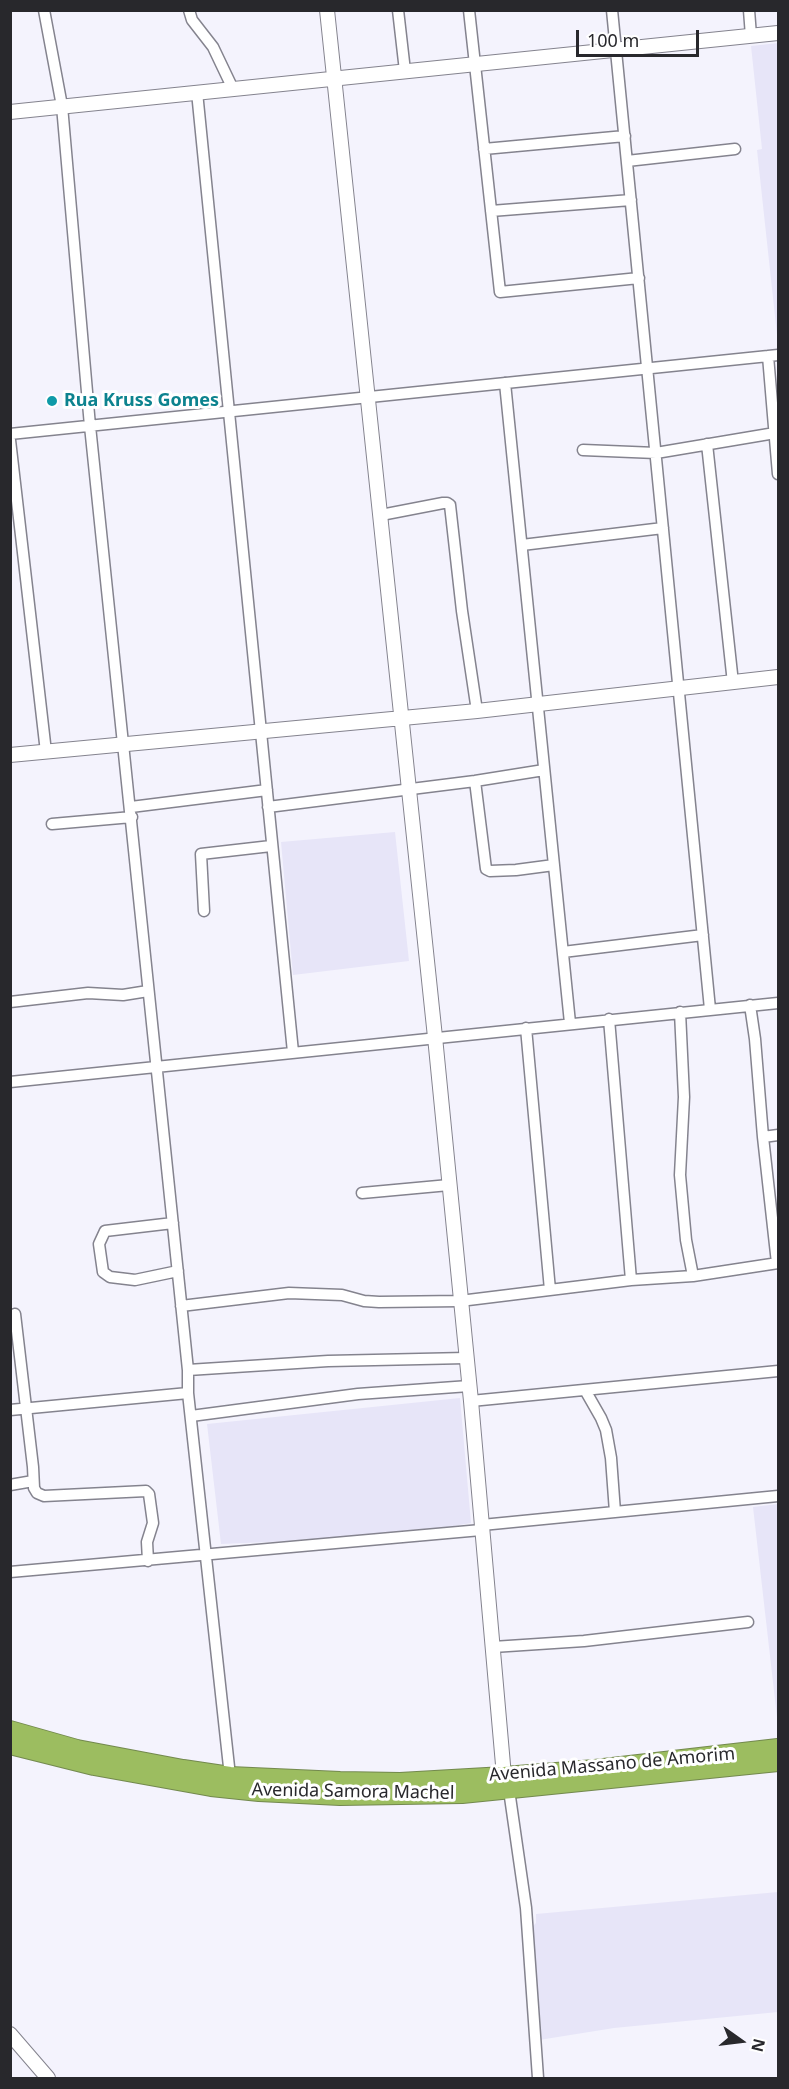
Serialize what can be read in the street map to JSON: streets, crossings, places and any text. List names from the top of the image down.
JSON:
{
  "streets": {
    "highway": ["Avenida Massano de Amorim", "Avenida Samora Machel"]
  },
  "crossings": [
    ["Avenida Massano de Amorim", "Avenida Samora Machel"]
  ],
  "places": ["Rua Kruss Gomes"],
  "scale_bar": "100 m",
  "north": "right"
}
